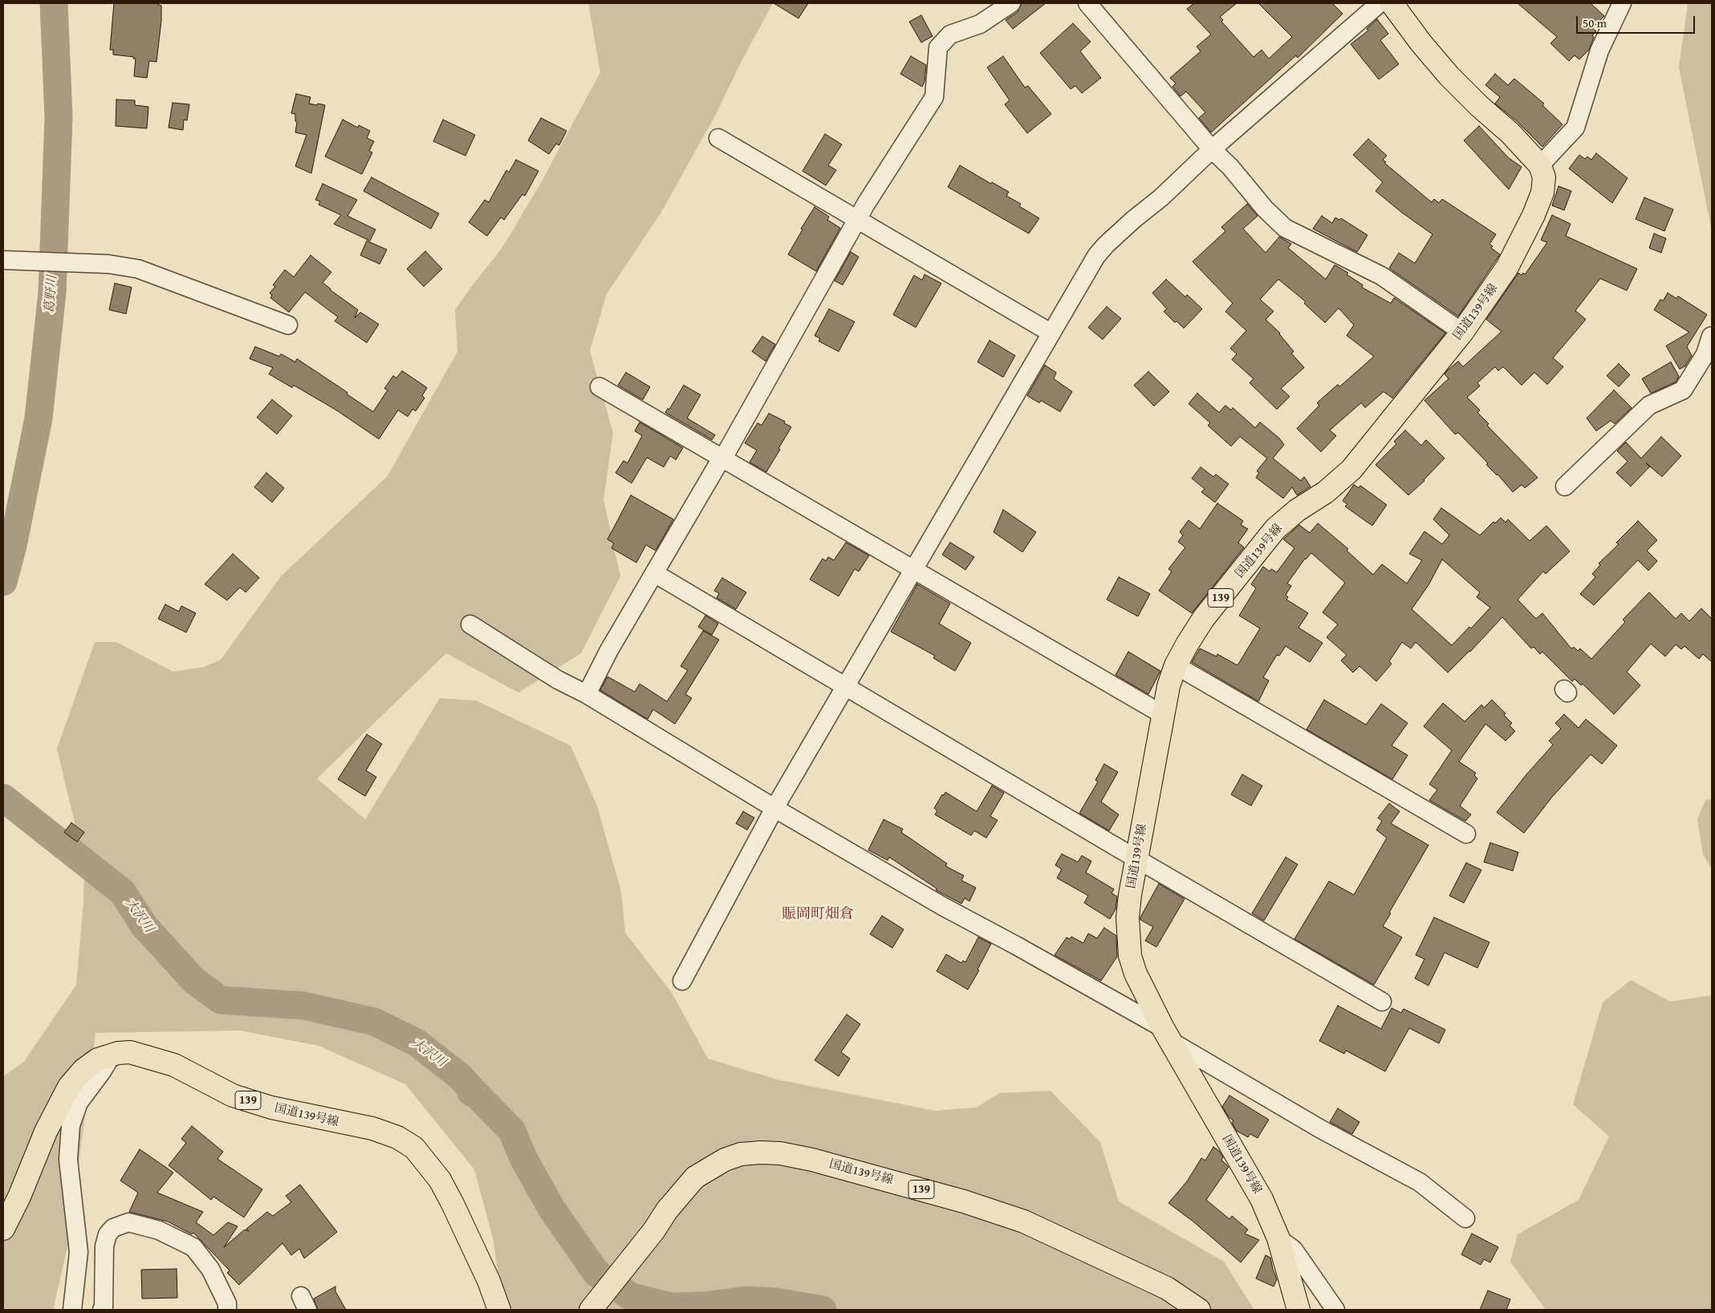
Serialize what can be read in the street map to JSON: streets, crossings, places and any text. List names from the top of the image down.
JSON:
{
  "streets": {
    "highway": ["国道139号線", "139"]
  },
  "districts": ["賑岡町畑倉"],
  "water": ["葛野川", "大沢川"],
  "scale_bar": "50 m"
}
